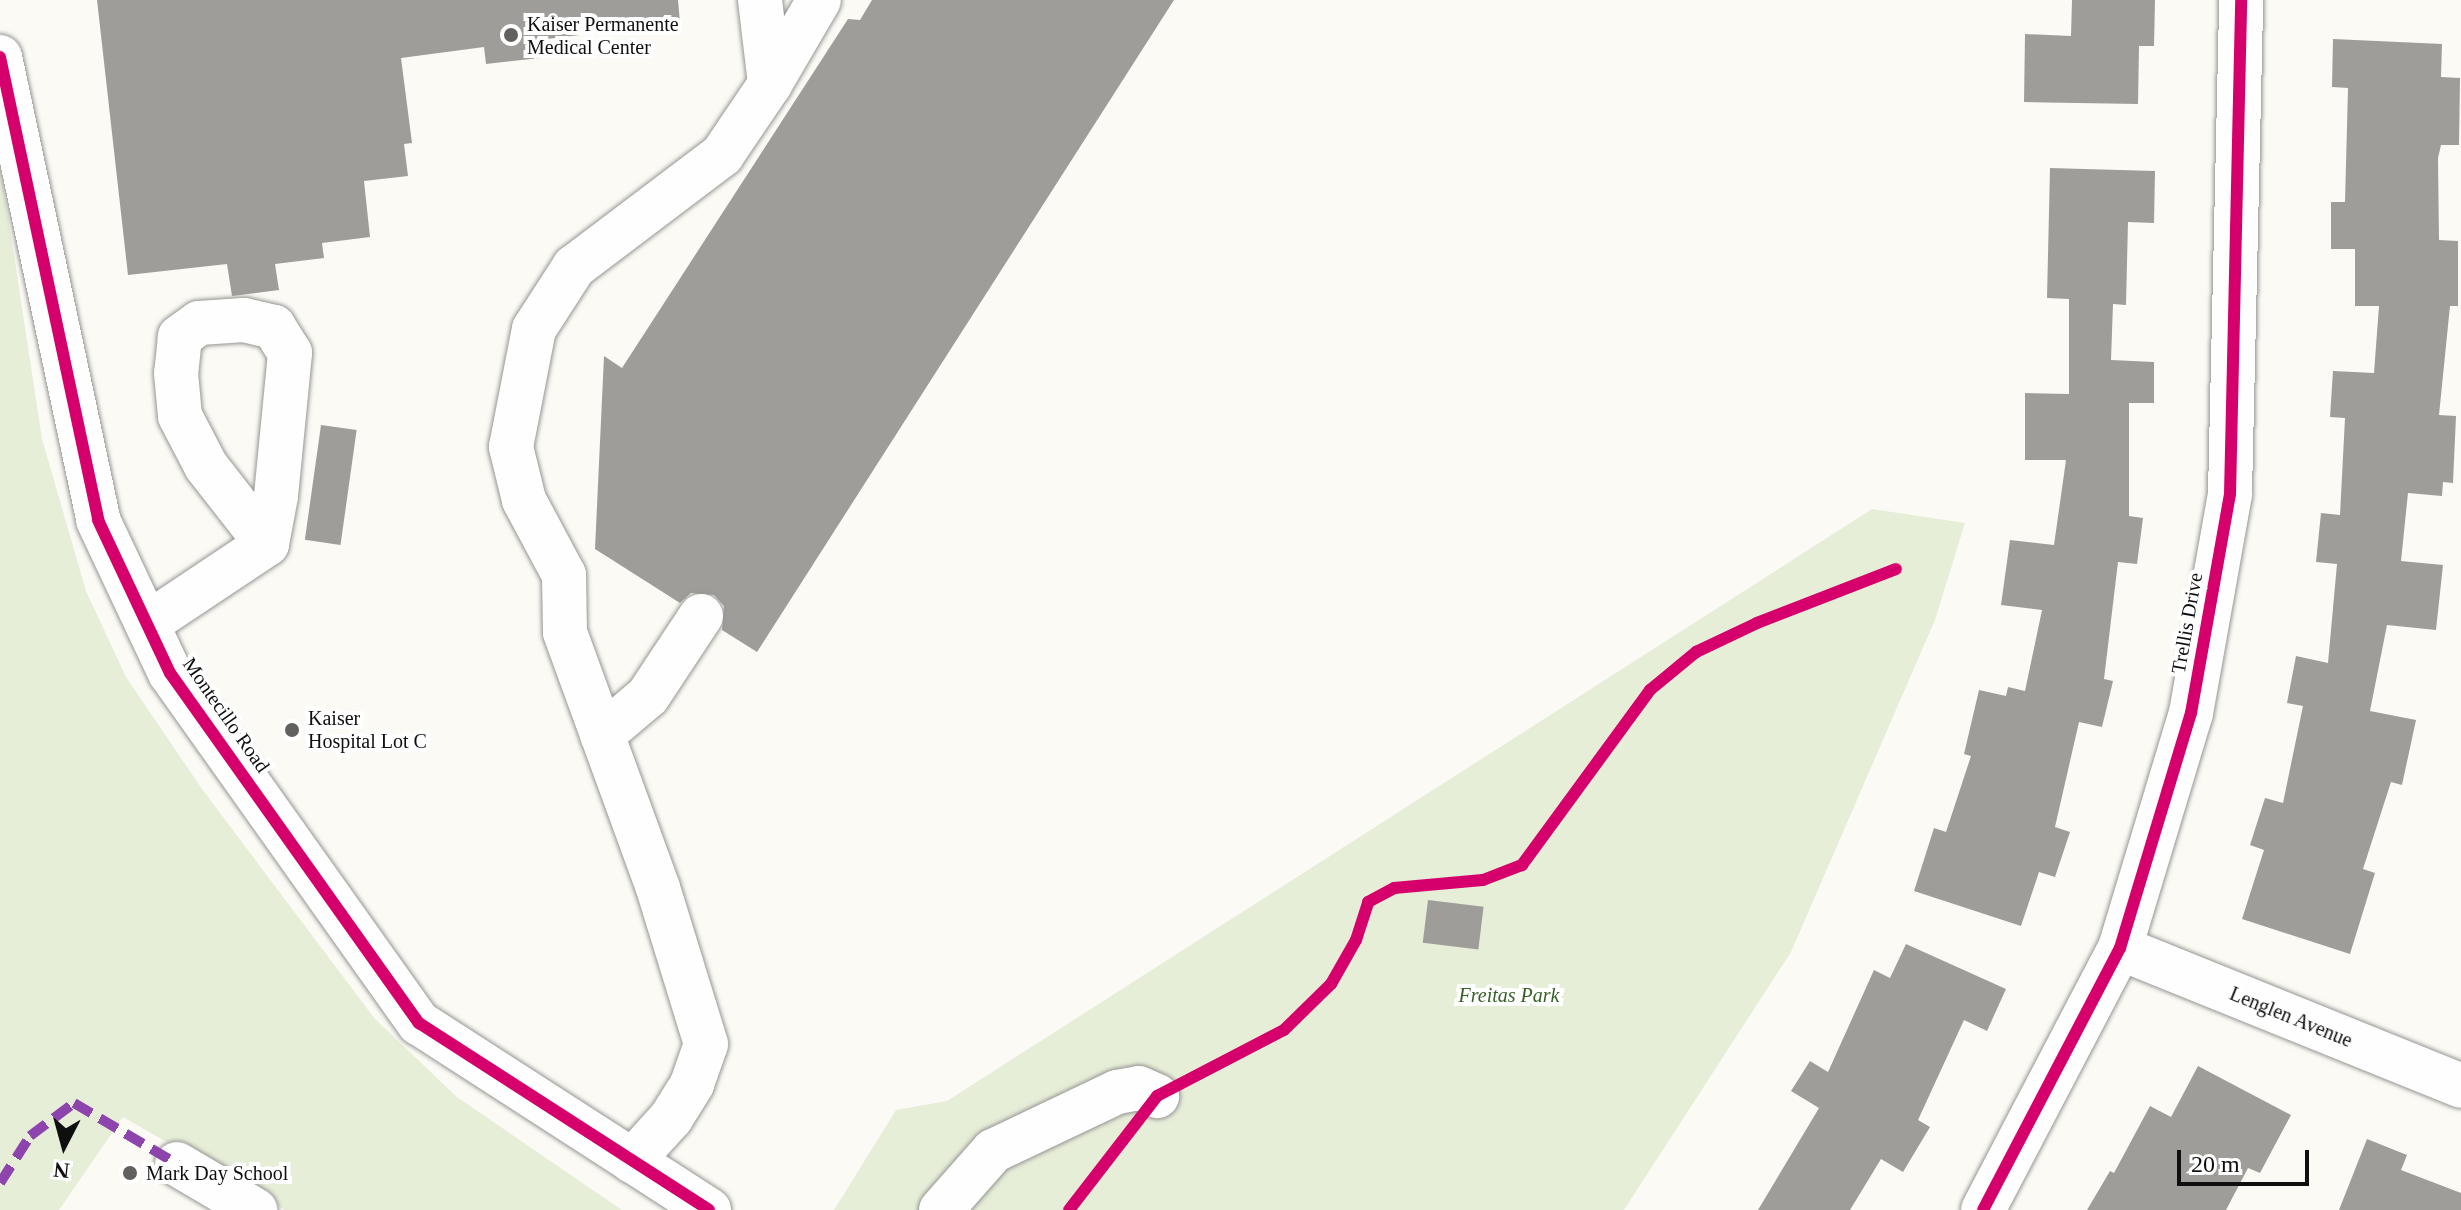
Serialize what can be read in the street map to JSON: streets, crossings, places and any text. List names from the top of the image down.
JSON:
{
  "streets": {
    "street": ["Trellis Drive", "Montecillo Road", "Lenglen Avenue"]
  },
  "crossings": [
    ["Trellis Drive", "Lenglen Avenue"]
  ],
  "parks": ["Freitas Park"],
  "places": ["Kaiser Permanente Medical Center", "Kaiser Hospital Lot C", "Mark Day School"],
  "scale_bar": "20 m",
  "north": "bottom"
}
